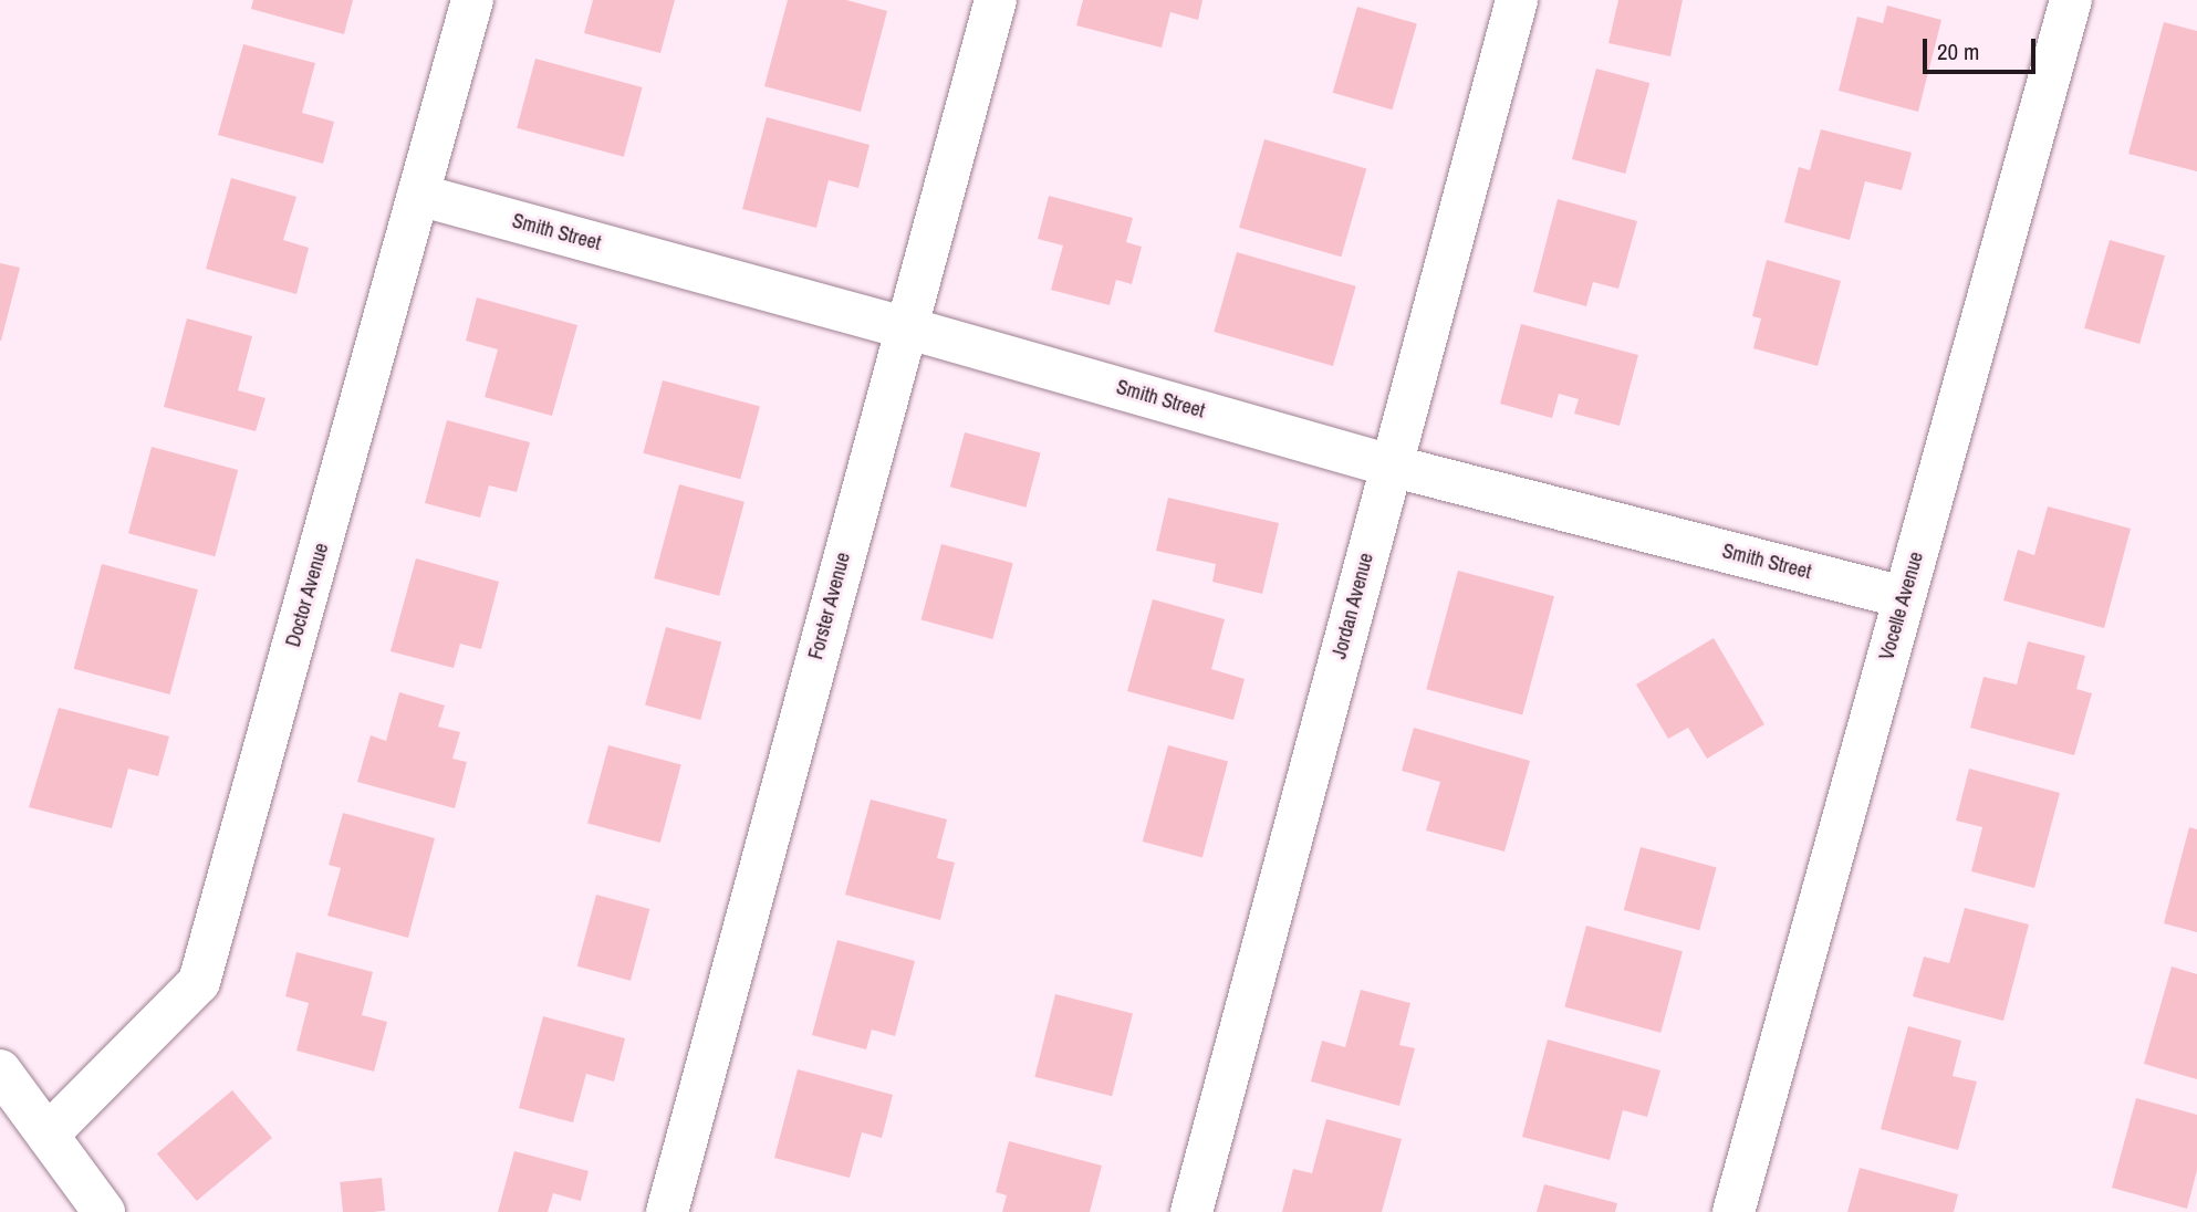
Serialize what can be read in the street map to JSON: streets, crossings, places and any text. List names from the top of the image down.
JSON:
{
  "streets": {
    "street": [
      "Smith Street",
      "Doctor Avenue",
      "Forster Avenue",
      "Jordan Avenue",
      "Vocelle Avenue"
    ]
  },
  "crossings": [
    ["Smith Street", "Doctor Avenue"],
    ["Smith Street", "Forster Avenue"],
    ["Smith Street", "Jordan Avenue"],
    ["Smith Street", "Vocelle Avenue"]
  ],
  "scale_bar": "20 m"
}
